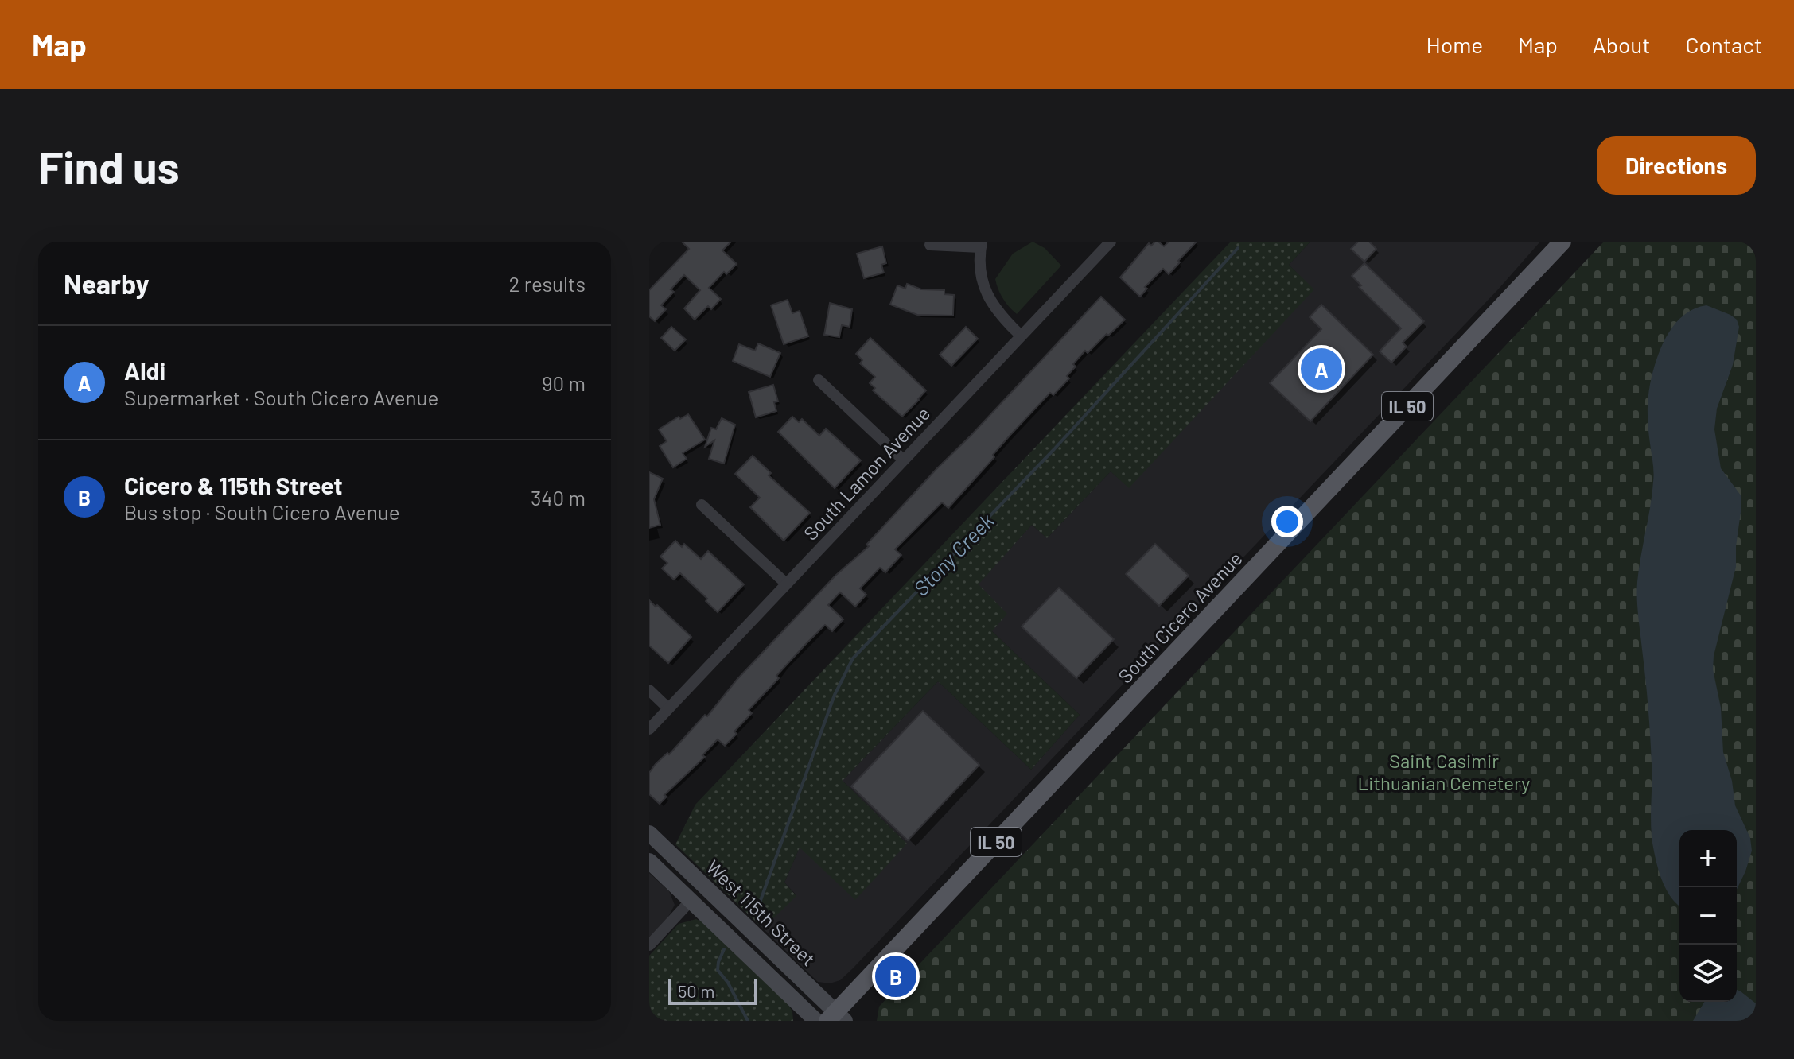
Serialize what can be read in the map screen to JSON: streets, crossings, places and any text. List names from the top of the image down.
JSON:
{
  "streets": {
    "main road": ["IL 50", "South Cicero Avenue"],
    "street": ["South Lamon Avenue", "West 115th Street"]
  },
  "crossings": [
    ["South Cicero Avenue", "West 115th Street"]
  ],
  "water": ["Stony Creek"],
  "parks": ["Saint Casimir Lithuanian Cemetery"],
  "scale_bar": "50 m",
  "page": {
    "header": "Map",
    "nav": [
      "Home",
      "Map",
      "About",
      "Contact"
    ],
    "buttons": "Directions",
    "title": "Find us",
    "heading": ["Nearby", "2 results"],
    "list": [
      {
        "mark": "A",
        "name": "Aldi",
        "note": "Supermarket · South Cicero Avenue",
        "value": "90 m"
      },
      {
        "mark": "B",
        "name": "Cicero & 115th Street",
        "note": "Bus stop · South Cicero Avenue",
        "value": "340 m"
      }
    ],
    "pins": ["A", "B"],
    "map_buttons": ["+", "−"],
    "scale": "50 m"
  }
}
